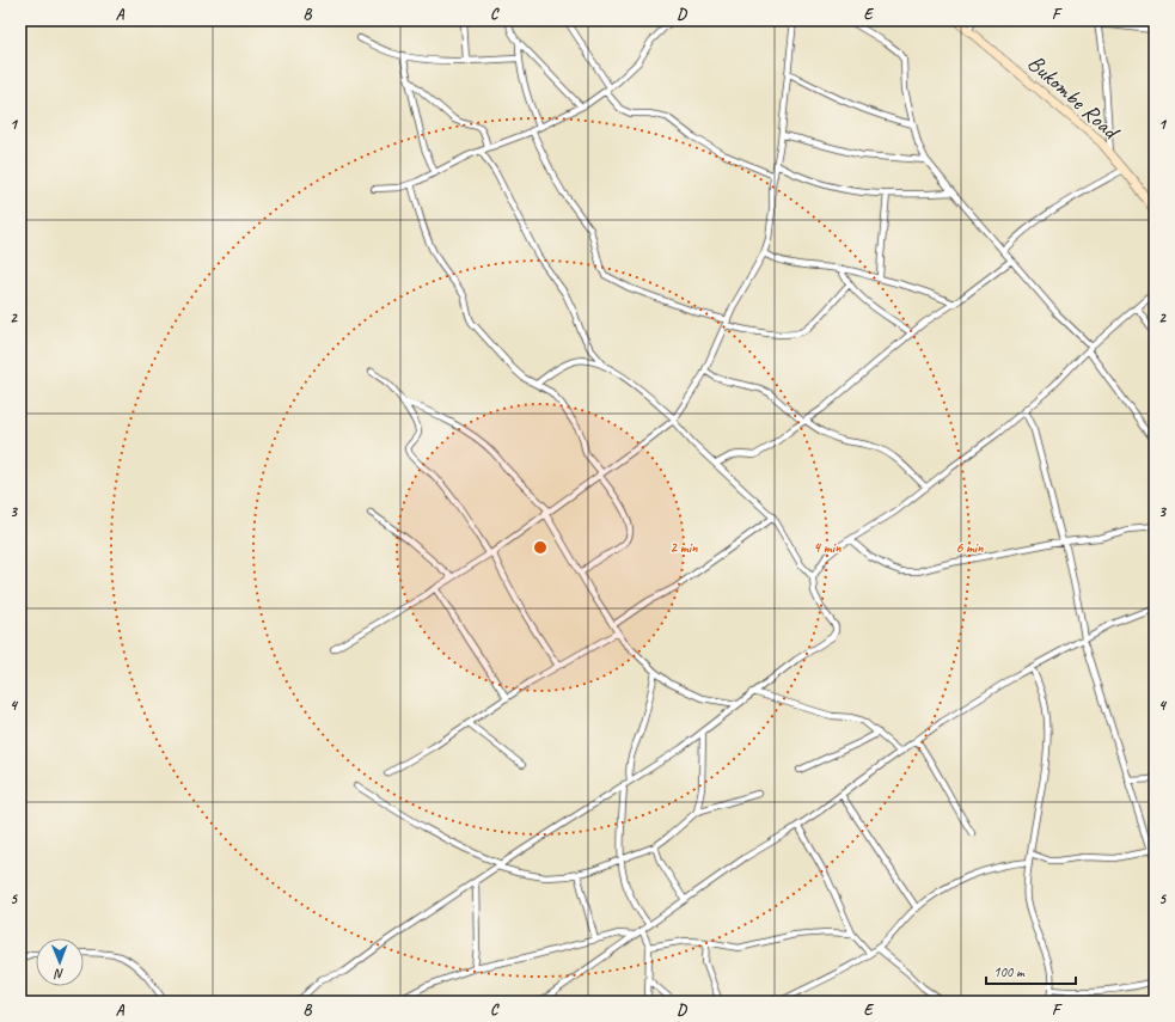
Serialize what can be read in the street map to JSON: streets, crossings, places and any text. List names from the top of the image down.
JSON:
{
  "streets": {
    "main road": ["Bukombe Road"]
  },
  "scale_bar": "100 m",
  "north": "bottom",
  "grid": {
    "columns": [
      "A",
      "B",
      "C",
      "D",
      "E",
      "F"
    ],
    "rows": [
      "1",
      "2",
      "3",
      "4",
      "5"
    ]
  },
  "rings": ["2 min", "4 min", "6 min"]
}
